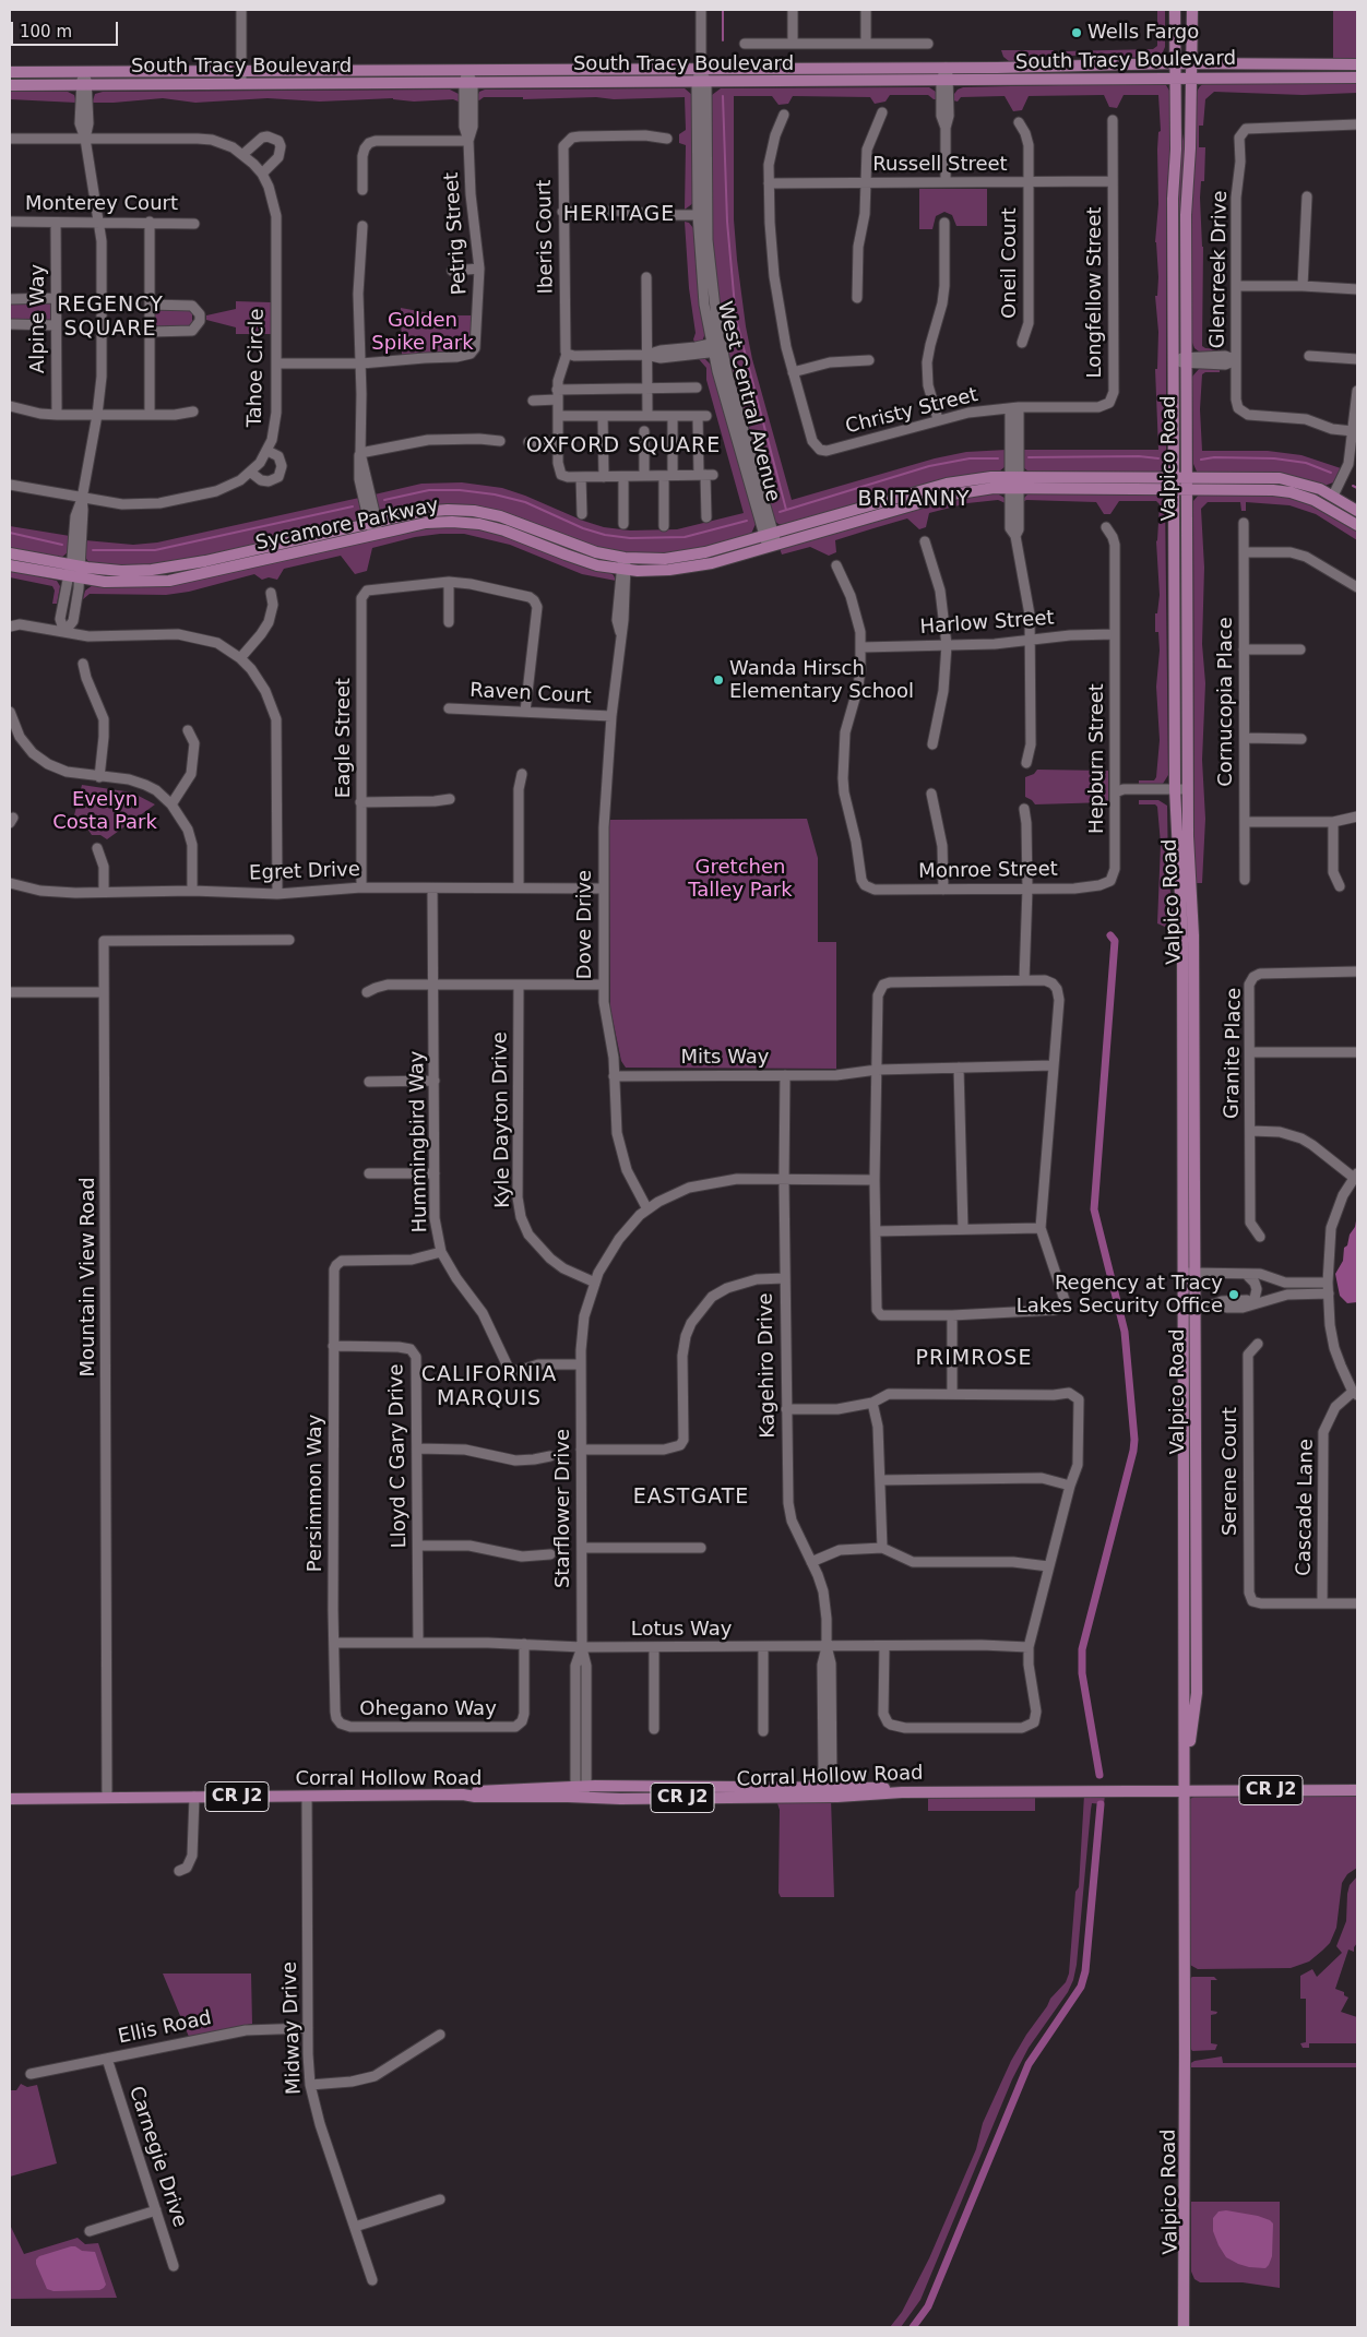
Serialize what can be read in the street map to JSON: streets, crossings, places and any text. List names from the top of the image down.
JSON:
{
  "streets": {
    "main road": [
      "South Tracy Boulevard",
      "Valpico Road",
      "Sycamore Parkway",
      "Corral Hollow Road",
      "CR J2"
    ],
    "street": [
      "Russell Street",
      "Monterey Court",
      "Petrig Street",
      "Iberis Court",
      "Oneil Court",
      "Glencreek Drive",
      "Longfellow Street",
      "Alpine Way",
      "Tahoe Circle",
      "West Central Avenue",
      "Christy Street",
      "Harlow Street",
      "Raven Court",
      "Cornucopia Place",
      "Eagle Street",
      "Hepburn Street",
      "Monroe Street",
      "Egret Drive",
      "Dove Drive",
      "Granite Place",
      "Mits Way",
      "Kyle Dayton Drive",
      "Hummingbird Way",
      "Mountain View Road",
      "Kagehiro Drive",
      "Lloyd C Gary Drive",
      "Serene Court",
      "Persimmon Way",
      "Cascade Lane",
      "Starflower Drive",
      "Lotus Way",
      "Ohegano Way",
      "Ellis Road",
      "Midway Drive",
      "Carnegie Drive"
    ]
  },
  "crossings": [
    ["South Tracy Boulevard", "Petrig Street"],
    ["South Tracy Boulevard", "West Central Avenue"],
    ["South Tracy Boulevard", "Valpico Road"],
    ["Russell Street", "Oneil Court"],
    ["Russell Street", "Longfellow Street"],
    ["Monterey Court", "Alpine Way"],
    ["Longfellow Street", "Christy Street"],
    ["West Central Avenue", "Sycamore Parkway"],
    ["Valpico Road", "Sycamore Parkway"],
    ["Valpico Road", "Corral Hollow Road"],
    ["Sycamore Parkway", "Dove Drive"],
    ["Harlow Street", "Hepburn Street"],
    ["Harlow Street", "Monroe Street"],
    ["Raven Court", "Dove Drive"],
    ["Eagle Street", "Egret Drive"],
    ["Hepburn Street", "Monroe Street"],
    ["Egret Drive", "Dove Drive"],
    ["Egret Drive", "Hummingbird Way"],
    ["Dove Drive", "Mits Way"],
    ["Dove Drive", "Starflower Drive"],
    ["Mits Way", "Kagehiro Drive"],
    ["Kyle Dayton Drive", "Starflower Drive"],
    ["Hummingbird Way", "Persimmon Way"],
    ["Hummingbird Way", "Starflower Drive"],
    ["Mountain View Road", "Corral Hollow Road"],
    ["Kagehiro Drive", "Starflower Drive"],
    ["Kagehiro Drive", "Lotus Way"],
    ["Lloyd C Gary Drive", "Persimmon Way"],
    ["Lloyd C Gary Drive", "Lotus Way"],
    ["Serene Court", "Cascade Lane"],
    ["Persimmon Way", "Lotus Way"],
    ["Persimmon Way", "Ohegano Way"],
    ["Starflower Drive", "Lotus Way"],
    ["Starflower Drive", "Corral Hollow Road"],
    ["Lotus Way", "Ohegano Way"],
    ["Corral Hollow Road", "Midway Drive"],
    ["Ellis Road", "Midway Drive"],
    ["Ellis Road", "Carnegie Drive"]
  ],
  "districts": [
    "HERITAGE",
    "REGENCY SQUARE",
    "OXFORD SQUARE",
    "BRITANNY",
    "PRIMROSE",
    "CALIFORNIA MARQUIS",
    "EASTGATE"
  ],
  "parks": ["Golden Spike Park", "Evelyn Costa Park", "Gretchen Talley Park"],
  "places": ["Wells Fargo", "Wanda Hirsch Elementary School", "Regency at Tracy Lakes Security Office"],
  "scale_bar": "100 m"
}
